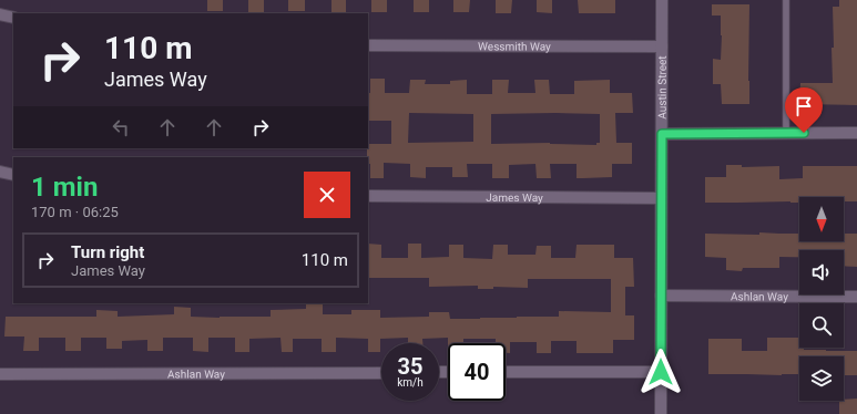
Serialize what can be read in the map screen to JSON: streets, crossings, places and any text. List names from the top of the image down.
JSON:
{
  "streets": {
    "street": [
      "Wessmith Way",
      "Austin Street",
      "James Way",
      "Ashlan Way"
    ]
  },
  "crossings": [
    ["Wessmith Way", "Austin Street"],
    ["Austin Street", "James Way"],
    ["Austin Street", "Ashlan Way"]
  ],
  "north": "bottom",
  "page": {
    "turn": ["110 m", "James Way"],
    "heading": ["1 min", "170 m · 06:25"],
    "list": [
      {
        "name": "Turn right",
        "note": "James Way",
        "value": "110 m"
      }
    ],
    "speed": "35 km/h",
    "limit": "40"
  }
}
